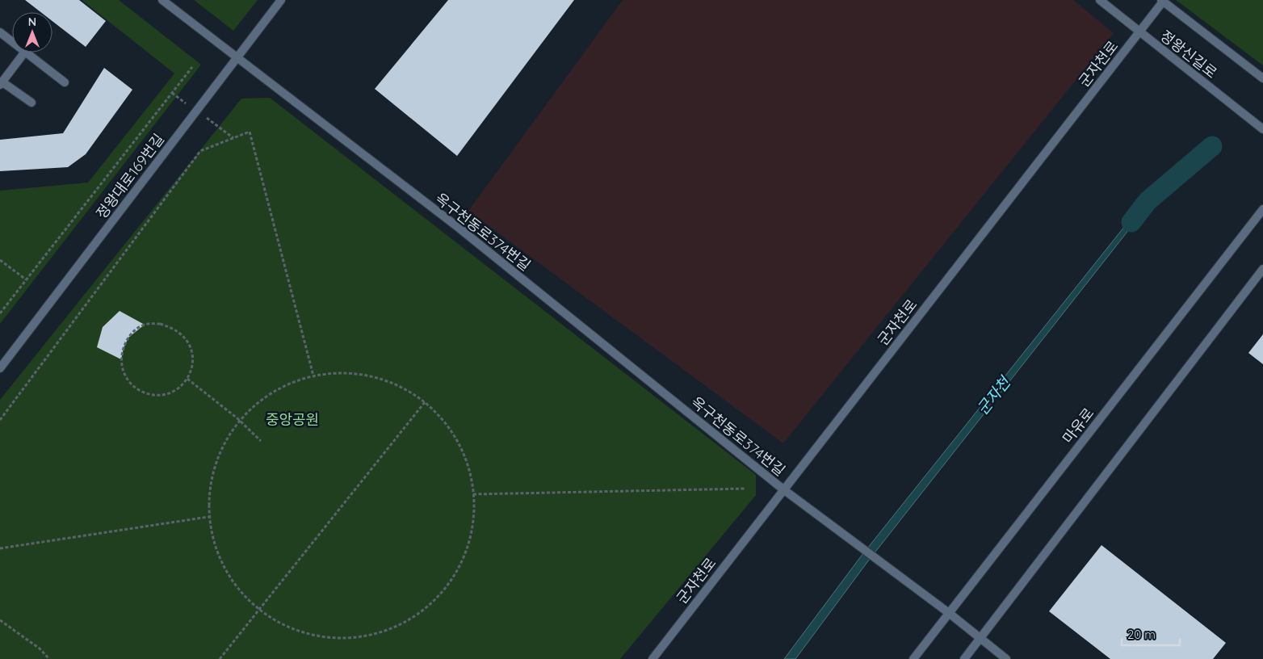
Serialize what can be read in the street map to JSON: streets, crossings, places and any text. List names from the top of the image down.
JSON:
{
  "streets": {
    "street": [
      "정왕신길로",
      "군자천로",
      "정왕대로169번길",
      "옥구천동로374번길",
      "마유로"
    ]
  },
  "crossings": [
    ["정왕신길로", "군자천로"],
    ["군자천로", "옥구천동로374번길"],
    ["정왕대로169번길", "옥구천동로374번길"],
    ["옥구천동로374번길", "마유로"]
  ],
  "water": ["군자천"],
  "parks": ["중앙공원"],
  "scale_bar": "20 m",
  "north": "top"
}
